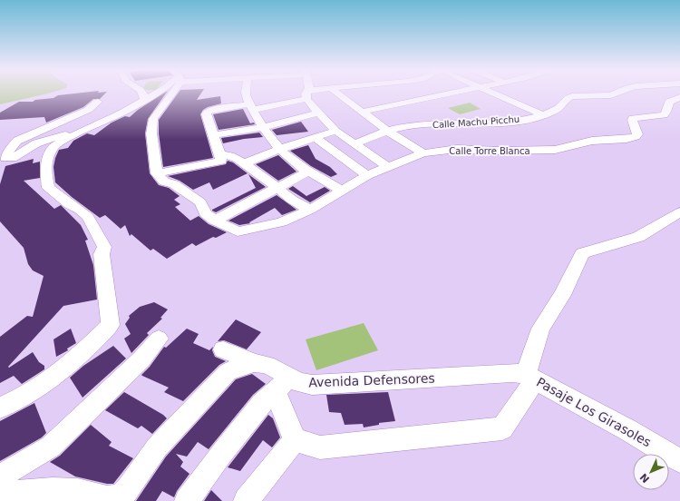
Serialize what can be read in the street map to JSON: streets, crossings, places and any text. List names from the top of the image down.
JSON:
{
  "streets": {
    "street": [
      "Calle Machu Picchu",
      "Calle Torre Blanca",
      "Avenida Defensores",
      "Pasaje Los Girasoles"
    ]
  },
  "crossings": [
    ["Avenida Defensores", "Pasaje Los Girasoles"]
  ],
  "north": "bottom left"
}
